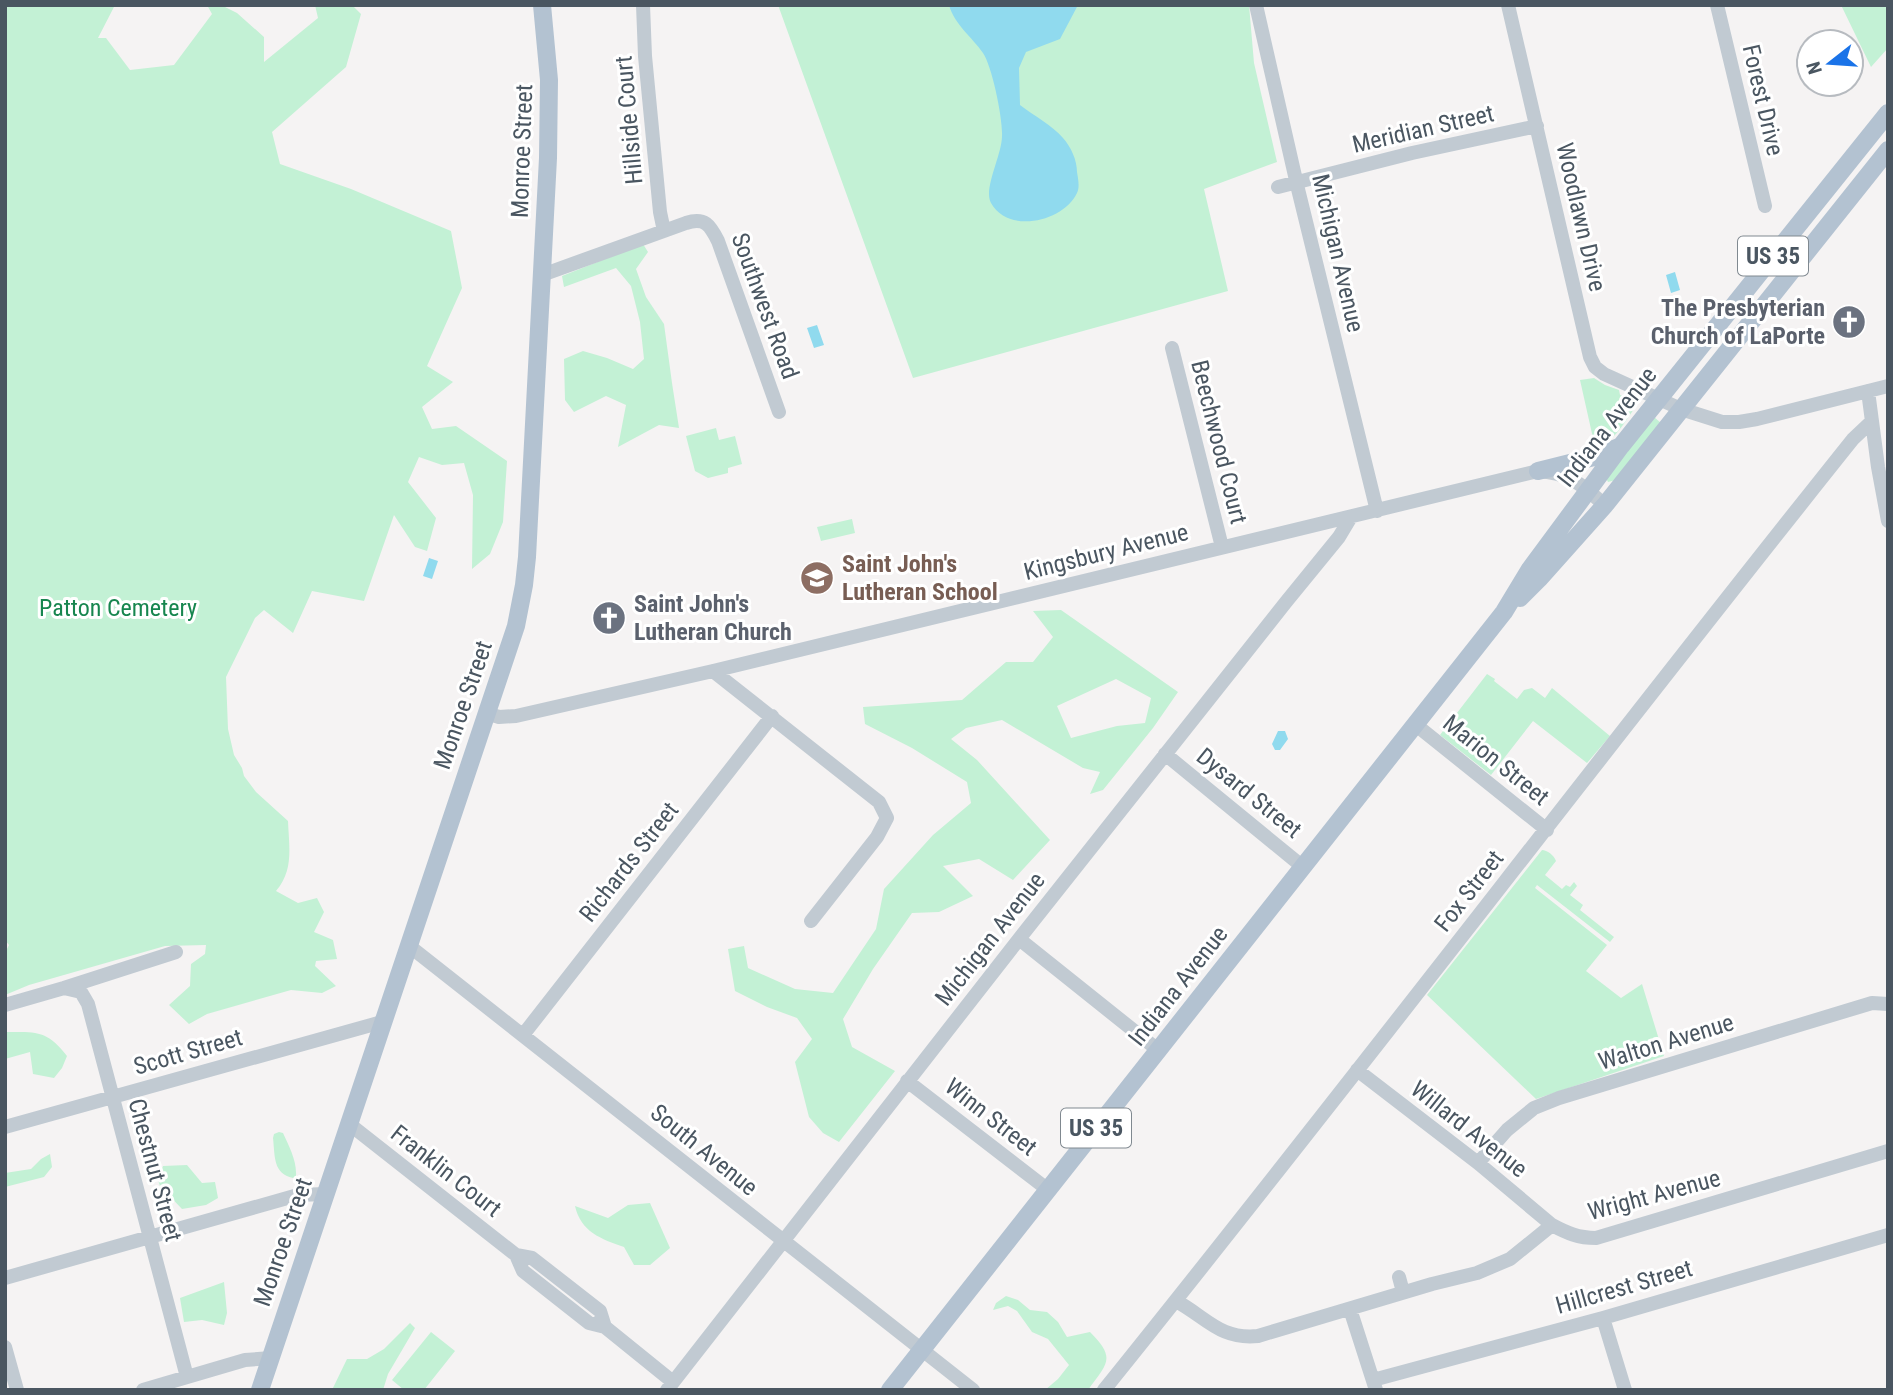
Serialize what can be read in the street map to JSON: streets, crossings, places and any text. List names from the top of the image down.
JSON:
{
  "streets": {
    "main road": ["Monroe Street", "US 35", "Indiana Avenue"],
    "street": [
      "Forest Drive",
      "Hillside Court",
      "Meridian Street",
      "Woodlawn Drive",
      "Michigan Avenue",
      "Southwest Road",
      "Beechwood Court",
      "Kingsbury Avenue",
      "Marion Street",
      "Dysard Street",
      "Richards Street",
      "Fox Street",
      "Walton Avenue",
      "Scott Street",
      "Winn Street",
      "Willard Avenue",
      "South Avenue",
      "Chestnut Street",
      "Franklin Court",
      "Wright Avenue",
      "Hillcrest Street"
    ]
  },
  "crossings": [
    ["Hillside Court", "Southwest Road"],
    ["Meridian Street", "Woodlawn Drive"],
    ["Meridian Street", "Michigan Avenue"],
    ["Monroe Street", "Southwest Road"],
    ["Monroe Street", "Kingsbury Avenue"],
    ["Monroe Street", "Scott Street"],
    ["Monroe Street", "South Avenue"],
    ["Monroe Street", "Franklin Court"],
    ["Woodlawn Drive", "Indiana Avenue"],
    ["Michigan Avenue", "Kingsbury Avenue"],
    ["Michigan Avenue", "Dysard Street"],
    ["Michigan Avenue", "Winn Street"],
    ["Michigan Avenue", "South Avenue"],
    ["Michigan Avenue", "Franklin Court"],
    ["Indiana Avenue", "Kingsbury Avenue"],
    ["Indiana Avenue", "Marion Street"],
    ["Indiana Avenue", "Dysard Street"],
    ["Indiana Avenue", "Winn Street"],
    ["Indiana Avenue", "South Avenue"],
    ["Beechwood Court", "Kingsbury Avenue"],
    ["Marion Street", "Fox Street"],
    ["Richards Street", "South Avenue"],
    ["Fox Street", "Willard Avenue"],
    ["Walton Avenue", "Willard Avenue"],
    ["Scott Street", "Chestnut Street"],
    ["Willard Avenue", "Wright Avenue"]
  ],
  "parks": ["Patton Cemetery"],
  "places": {
    "church": ["The Presbyterian Church of LaPorte", "Saint John's Lutheran Church"],
    "school or university": ["Saint John's Lutheran School"]
  },
  "north": "left"
}
